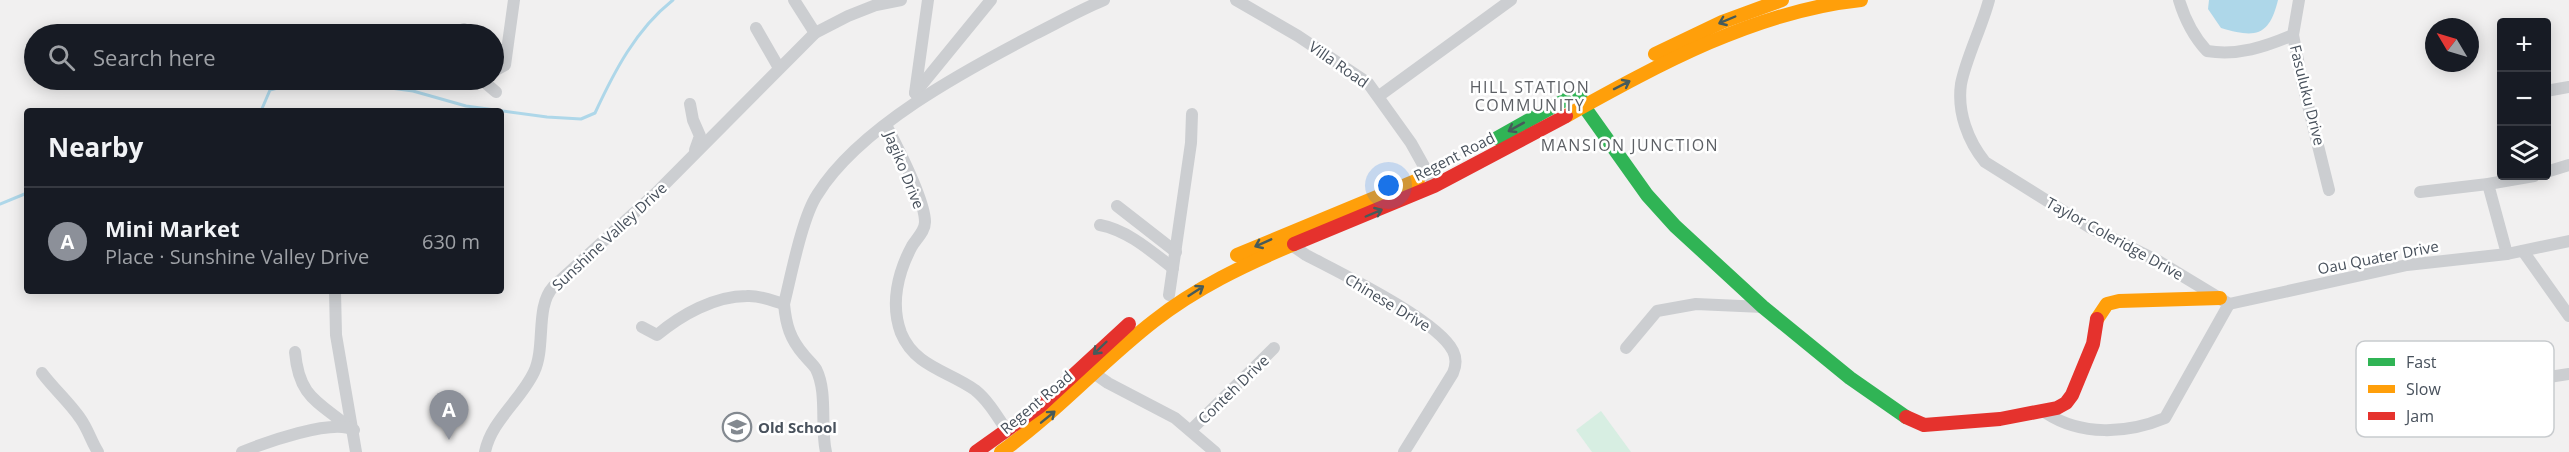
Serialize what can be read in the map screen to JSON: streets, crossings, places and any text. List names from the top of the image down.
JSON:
{
  "streets": {
    "main road": ["Regent Road", "Oau Quater Drive"],
    "street": [
      "Villa Road",
      "Fasuluku Drive",
      "Jagiko Drive",
      "Sunshine Valley Drive",
      "Taylor Coleridge Drive",
      "Chinese Drive",
      "Conteh Drive"
    ]
  },
  "crossings": [
    ["Villa Road", "Regent Road"],
    ["Regent Road", "Jagiko Drive"],
    ["Regent Road", "Chinese Drive"],
    ["Taylor Coleridge Drive", "Oau Quater Drive"]
  ],
  "districts": ["HILL STATION COMMUNITY", "MANSION JUNCTION"],
  "places": {
    "school or university": ["Old School"]
  },
  "legend": ["Fast", "Slow", "Jam"],
  "north": "top left",
  "page": {
    "map_buttons": ["+", "−"],
    "search": "Search here",
    "heading": "Nearby",
    "list": [
      {
        "mark": "A",
        "name": "Mini Market",
        "note": "Place · Sunshine Valley Drive",
        "value": "630 m"
      }
    ],
    "pins": "A"
  }
}
